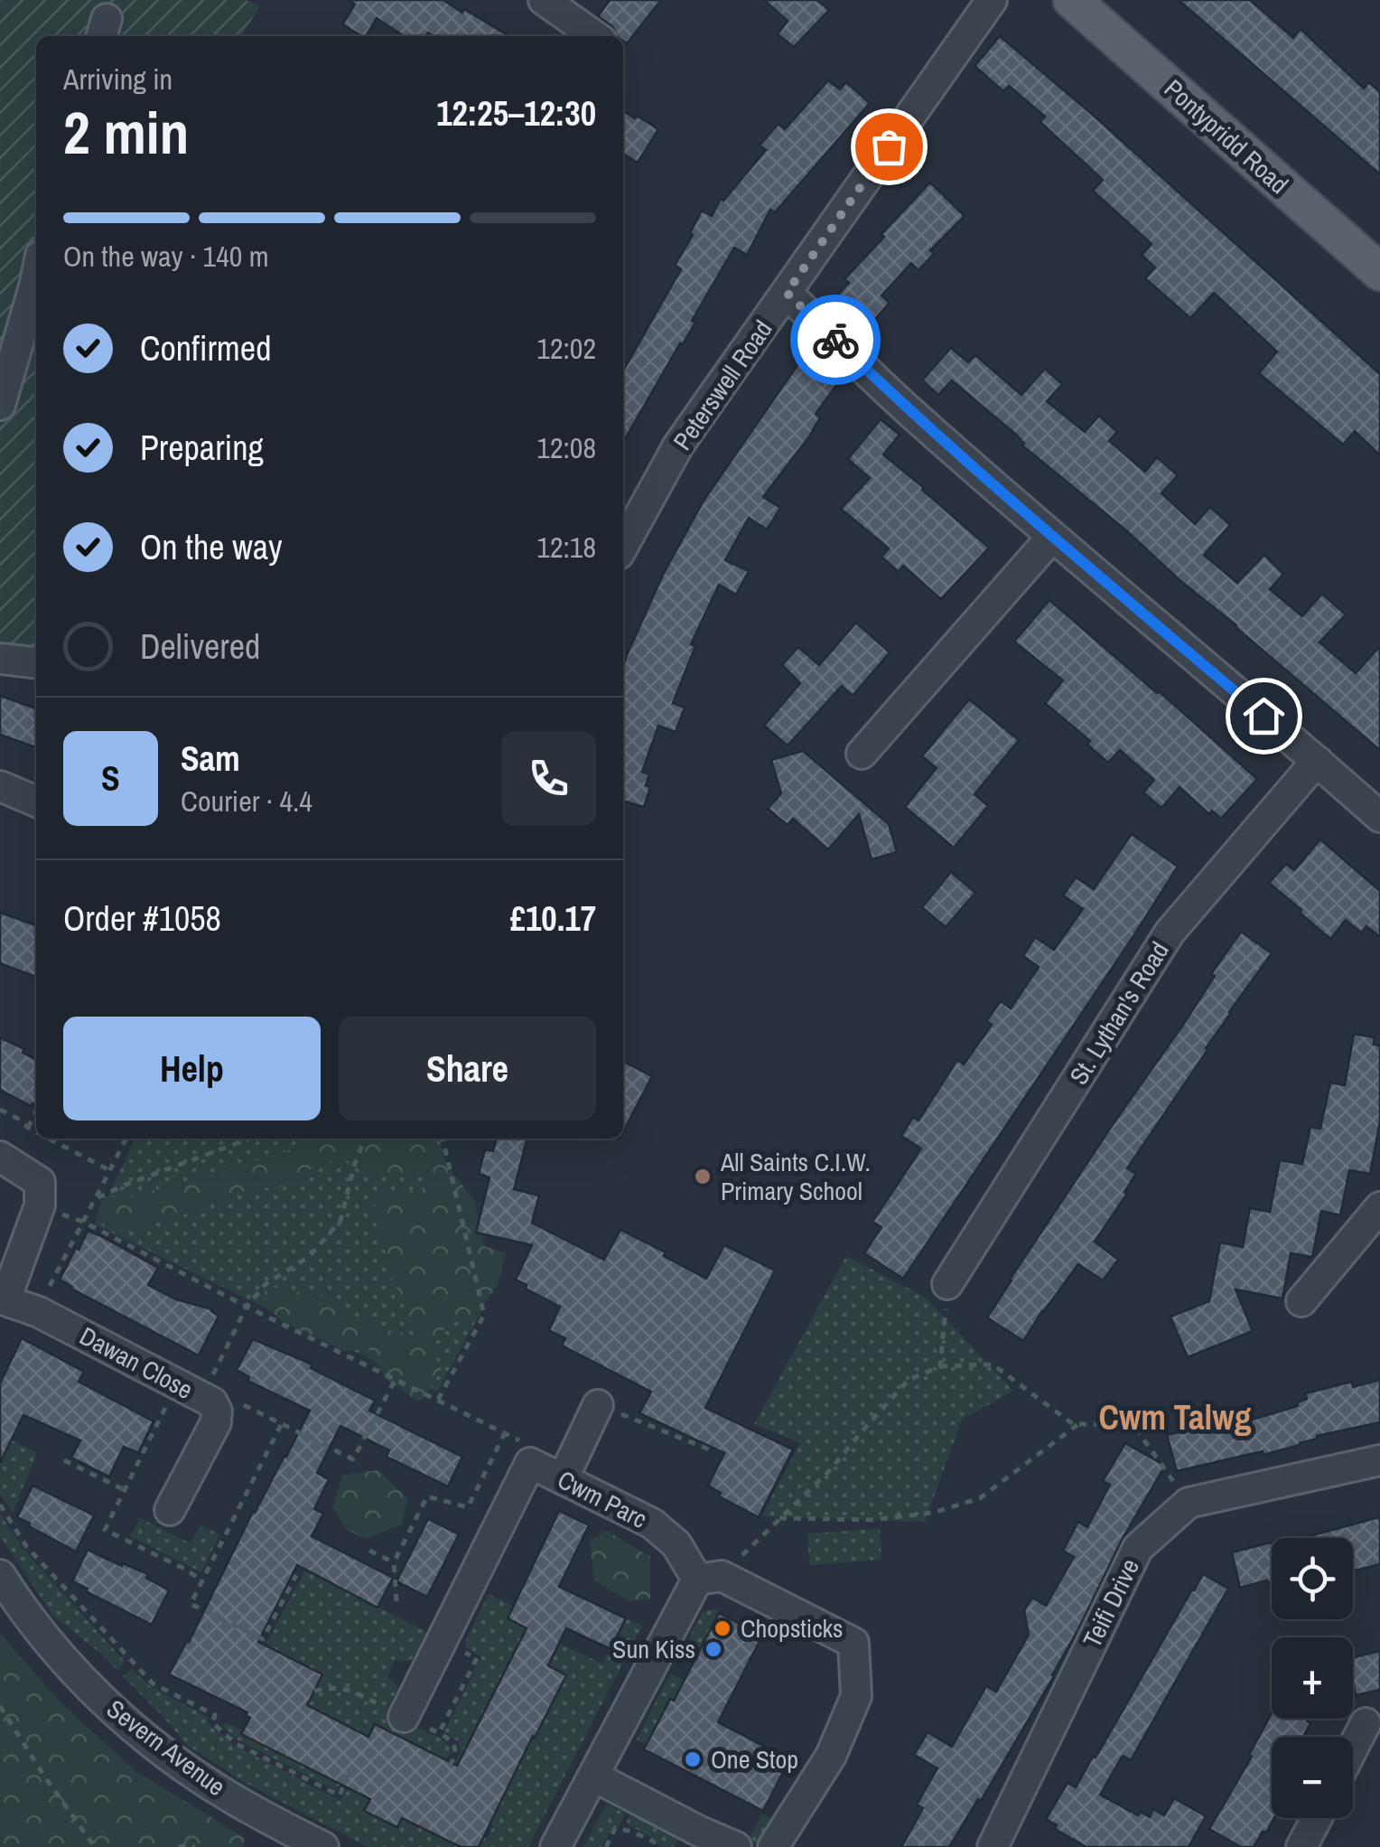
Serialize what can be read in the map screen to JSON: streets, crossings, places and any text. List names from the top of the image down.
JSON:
{
  "streets": {
    "main road": ["Pontypridd Road"],
    "street": [
      "Peterswell Road",
      "St. Lythan's Road",
      "Dawan Close",
      "Cwm Parc",
      "Teifi Drive",
      "Severn Avenue"
    ]
  },
  "districts": ["Cwm Talwg"],
  "places": [
    "All Saints C.I.W. Primary School",
    "Chopsticks",
    "Sun Kiss",
    "One Stop"
  ],
  "page": {
    "heading": ["2 min", "Arriving in", "12:25–12:30"],
    "panel": [
      "Sam",
      "Courier · 4.4",
      "Order #1058",
      "£10.17"
    ],
    "bar": "On the way · 140 m",
    "list": [
      ["Confirmed", "12:02"],
      ["Preparing", "12:08"],
      ["On the way", "12:18"],
      "Delivered"
    ],
    "round": "S",
    "buttons": ["Help", "Share"],
    "map_buttons": ["+", "−"]
  }
}
